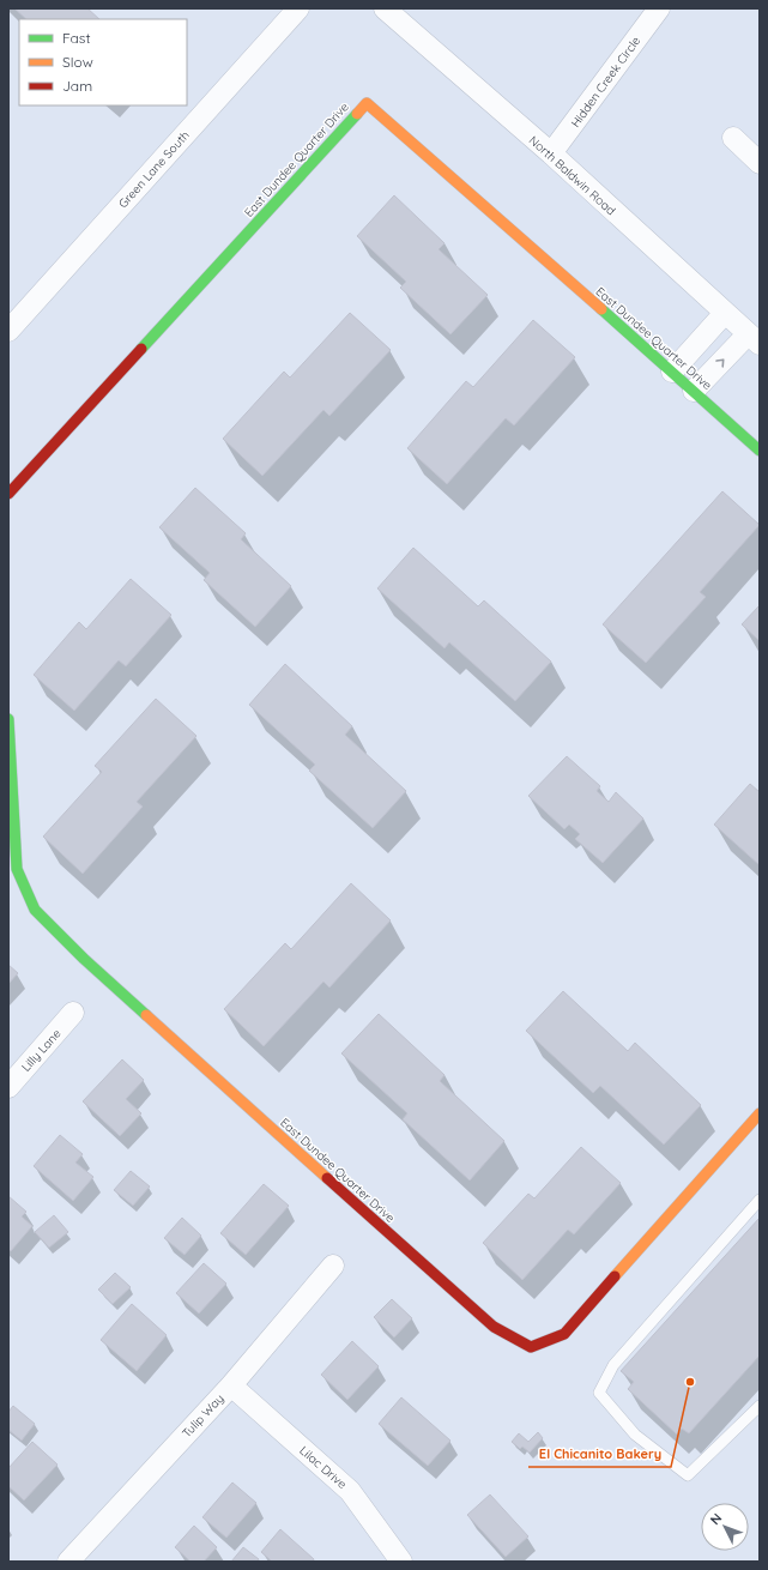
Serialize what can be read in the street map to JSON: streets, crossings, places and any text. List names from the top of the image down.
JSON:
{
  "streets": {
    "street": [
      "Hidden Creek Circle",
      "East Dundee Quarter Drive",
      "Green Lane South",
      "North Baldwin Road",
      "Lilly Lane",
      "Tulip Way",
      "Lilac Drive"
    ]
  },
  "crossings": [
    ["Hidden Creek Circle", "North Baldwin Road"],
    ["Tulip Way", "Lilac Drive"]
  ],
  "places": ["El Chicanito Bakery"],
  "legend": ["Fast", "Slow", "Jam"],
  "north": "top left"
}
